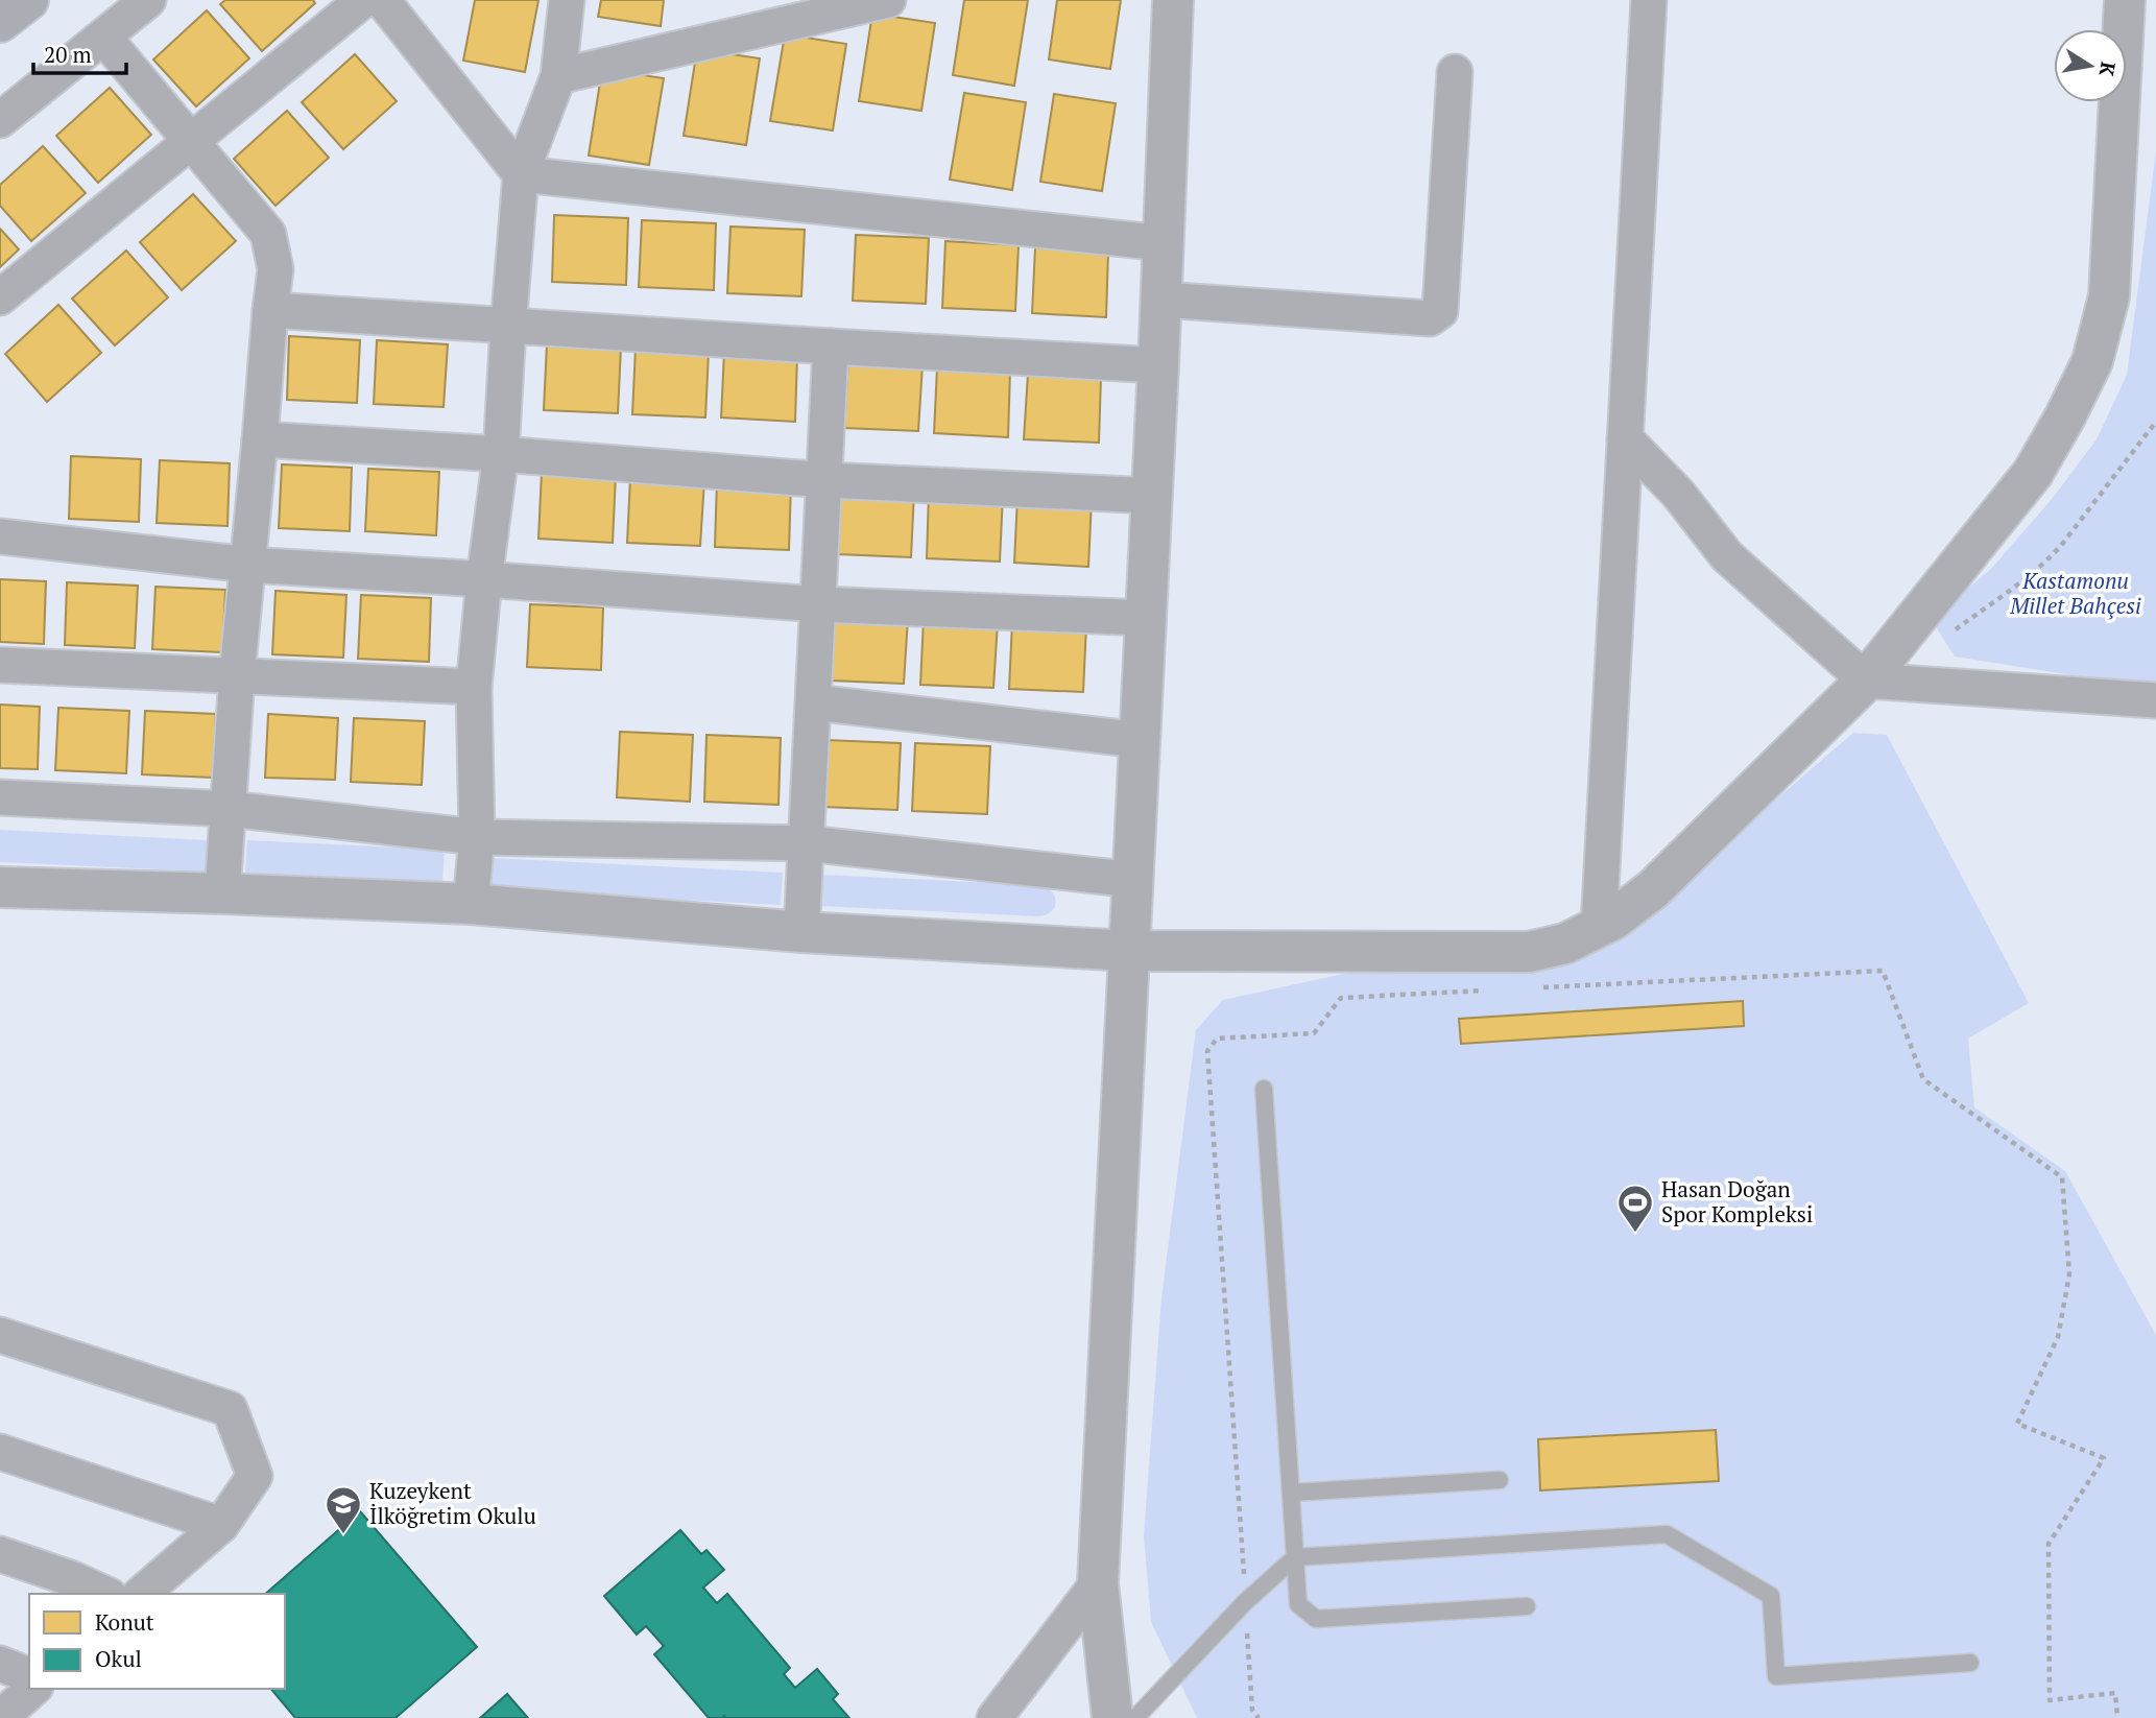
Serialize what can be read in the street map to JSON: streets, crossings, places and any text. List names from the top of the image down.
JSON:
{
  "parks": ["Kastamonu Millet Bahçesi"],
  "places": {
    "sports": ["Hasan Doğan Spor Kompleksi"],
    "school or university": ["Kuzeykent İlköğretim Okulu"]
  },
  "legend": ["Konut", "Okul"],
  "scale_bar": "20 m",
  "north": "right"
}
